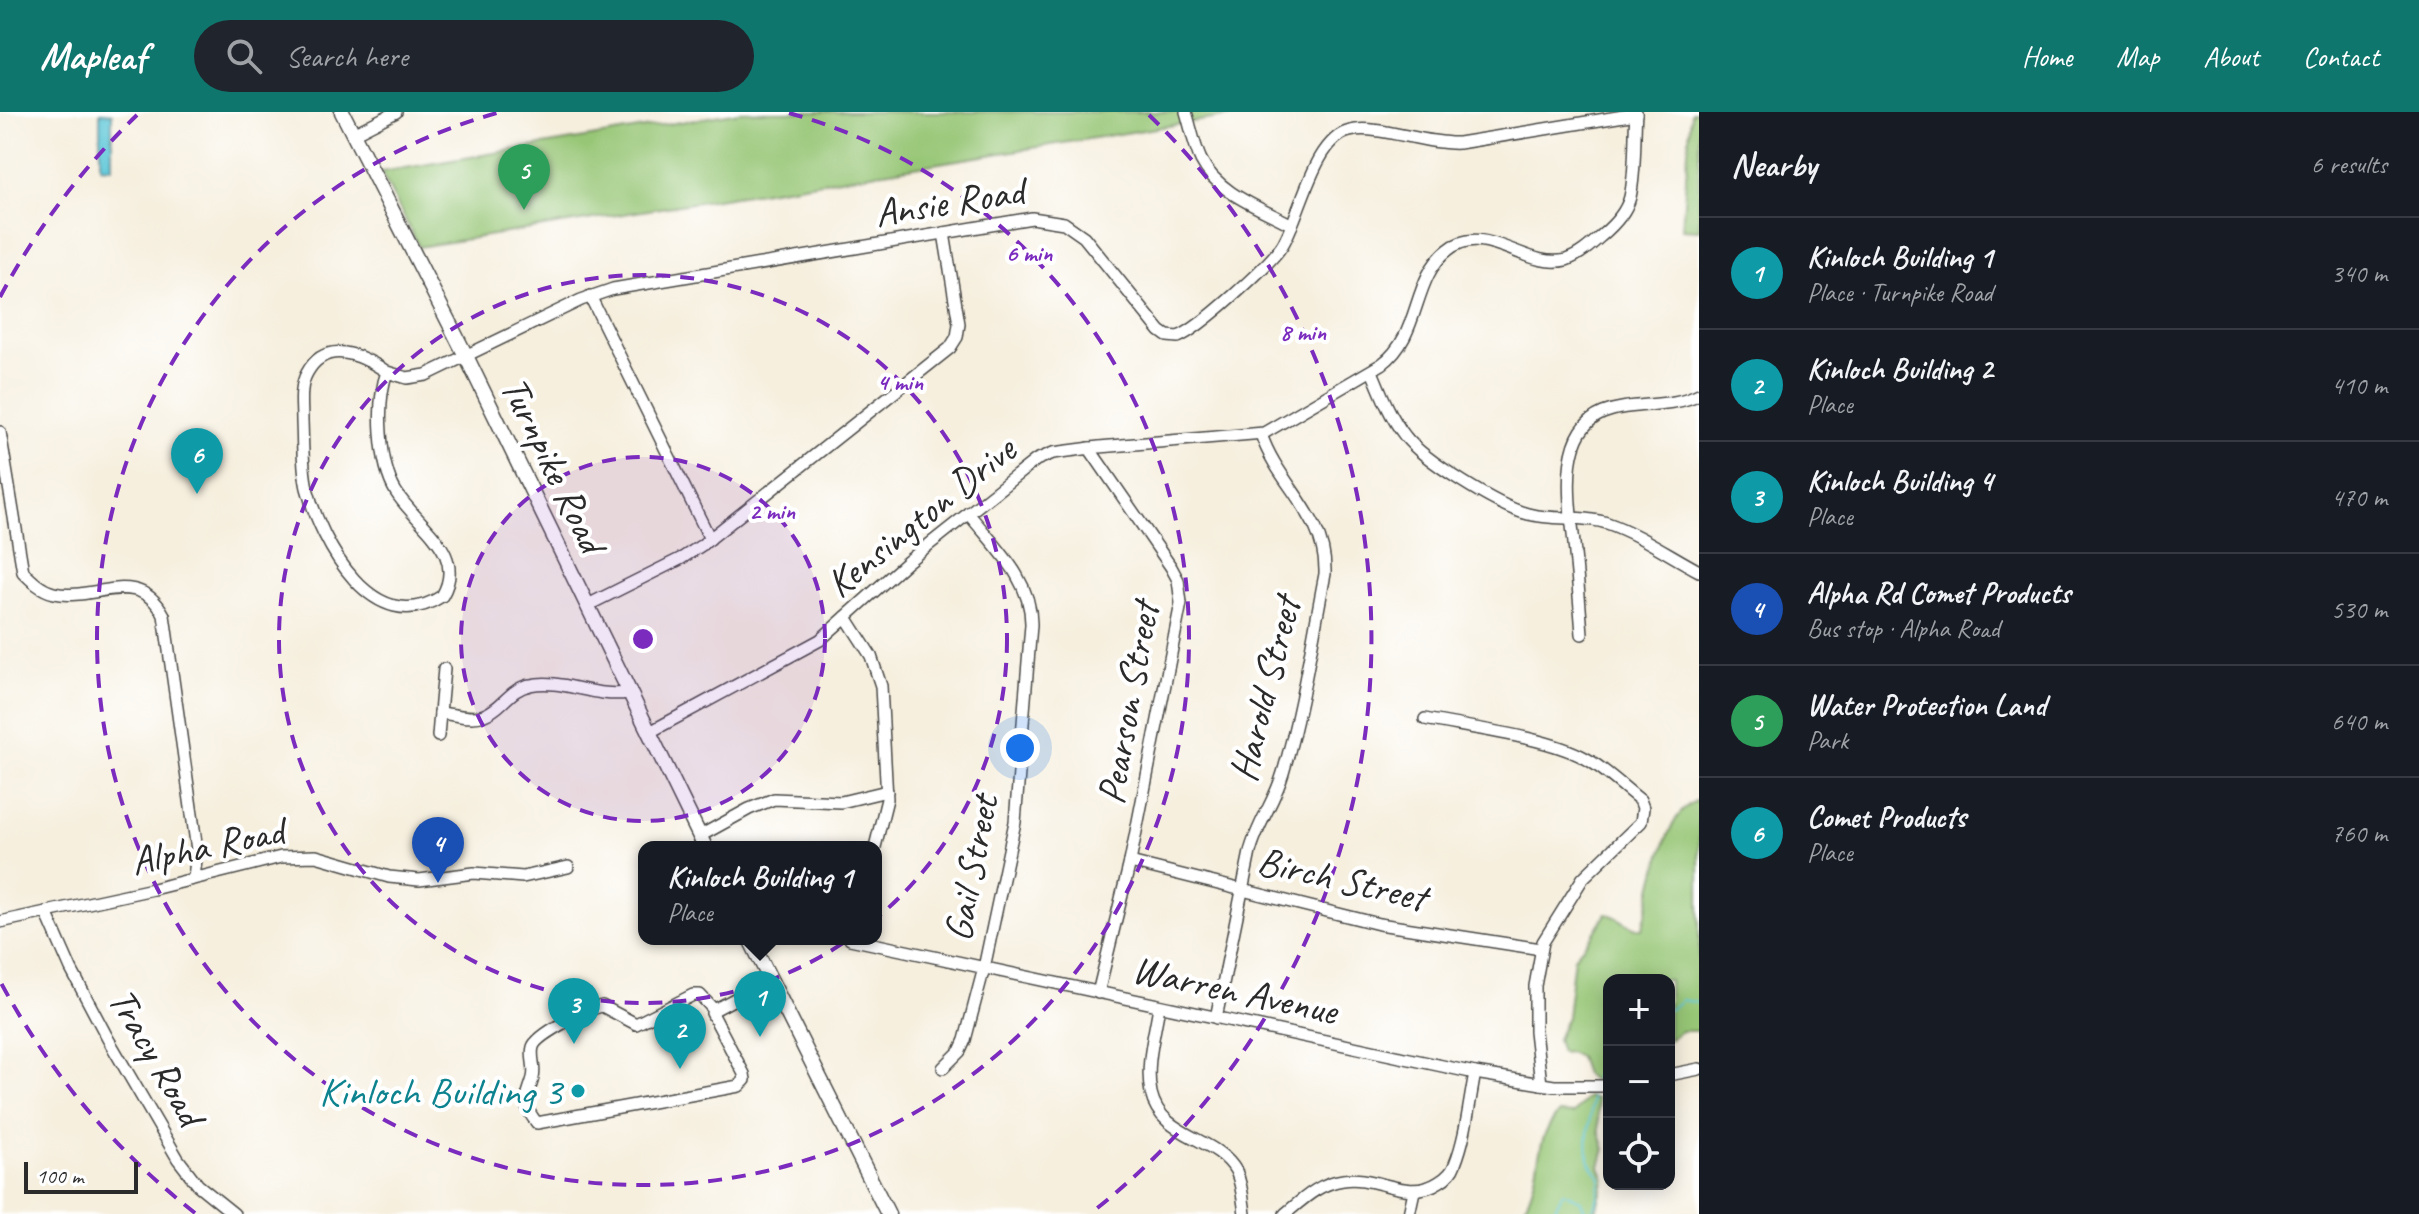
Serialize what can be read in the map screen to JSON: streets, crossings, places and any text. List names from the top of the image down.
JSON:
{
  "streets": {
    "main road": ["Turnpike Road"],
    "street": [
      "Ansie Road",
      "Kensington Drive",
      "Harold Street",
      "Pearson Street",
      "Alpha Road",
      "Gail Street",
      "Birch Street",
      "Warren Avenue",
      "Tracy Road"
    ]
  },
  "crossings": [
    ["Ansie Road", "Turnpike Road"],
    ["Ansie Road", "Kensington Drive"],
    ["Turnpike Road", "Kensington Drive"],
    ["Kensington Drive", "Harold Street"],
    ["Kensington Drive", "Pearson Street"],
    ["Kensington Drive", "Gail Street"],
    ["Harold Street", "Birch Street"],
    ["Harold Street", "Warren Avenue"],
    ["Pearson Street", "Birch Street"],
    ["Pearson Street", "Warren Avenue"],
    ["Alpha Road", "Tracy Road"],
    ["Gail Street", "Warren Avenue"]
  ],
  "places": ["Kinloch Building 3"],
  "scale_bar": "100 m",
  "page": {
    "header": "Mapleaf",
    "search": "Search here",
    "nav": [
      "Home",
      "Map",
      "About",
      "Contact"
    ],
    "heading": ["Nearby", "6 results"],
    "pins": [
      "5",
      "6",
      "4",
      "1",
      "3",
      "2"
    ],
    "list": [
      {
        "mark": "1",
        "name": "Kinloch Building 1",
        "note": "Place · Turnpike Road",
        "value": "340 m"
      },
      {
        "mark": "2",
        "name": "Kinloch Building 2",
        "note": "Place",
        "value": "410 m"
      },
      {
        "mark": "3",
        "name": "Kinloch Building 4",
        "note": "Place",
        "value": "470 m"
      },
      {
        "mark": "4",
        "name": "Alpha Rd Comet Products",
        "note": "Bus stop · Alpha Road",
        "value": "530 m"
      },
      {
        "mark": "5",
        "name": "Water Protection Land",
        "note": "Park",
        "value": "640 m"
      },
      {
        "mark": "6",
        "name": "Comet Products",
        "note": "Place",
        "value": "760 m"
      }
    ],
    "popup": ["Kinloch Building 1", "Place"],
    "map_buttons": ["+", "−"],
    "scale": "100 m"
  },
  "rings": [
    "6 min",
    "8 min",
    "4 min",
    "2 min"
  ]
}
